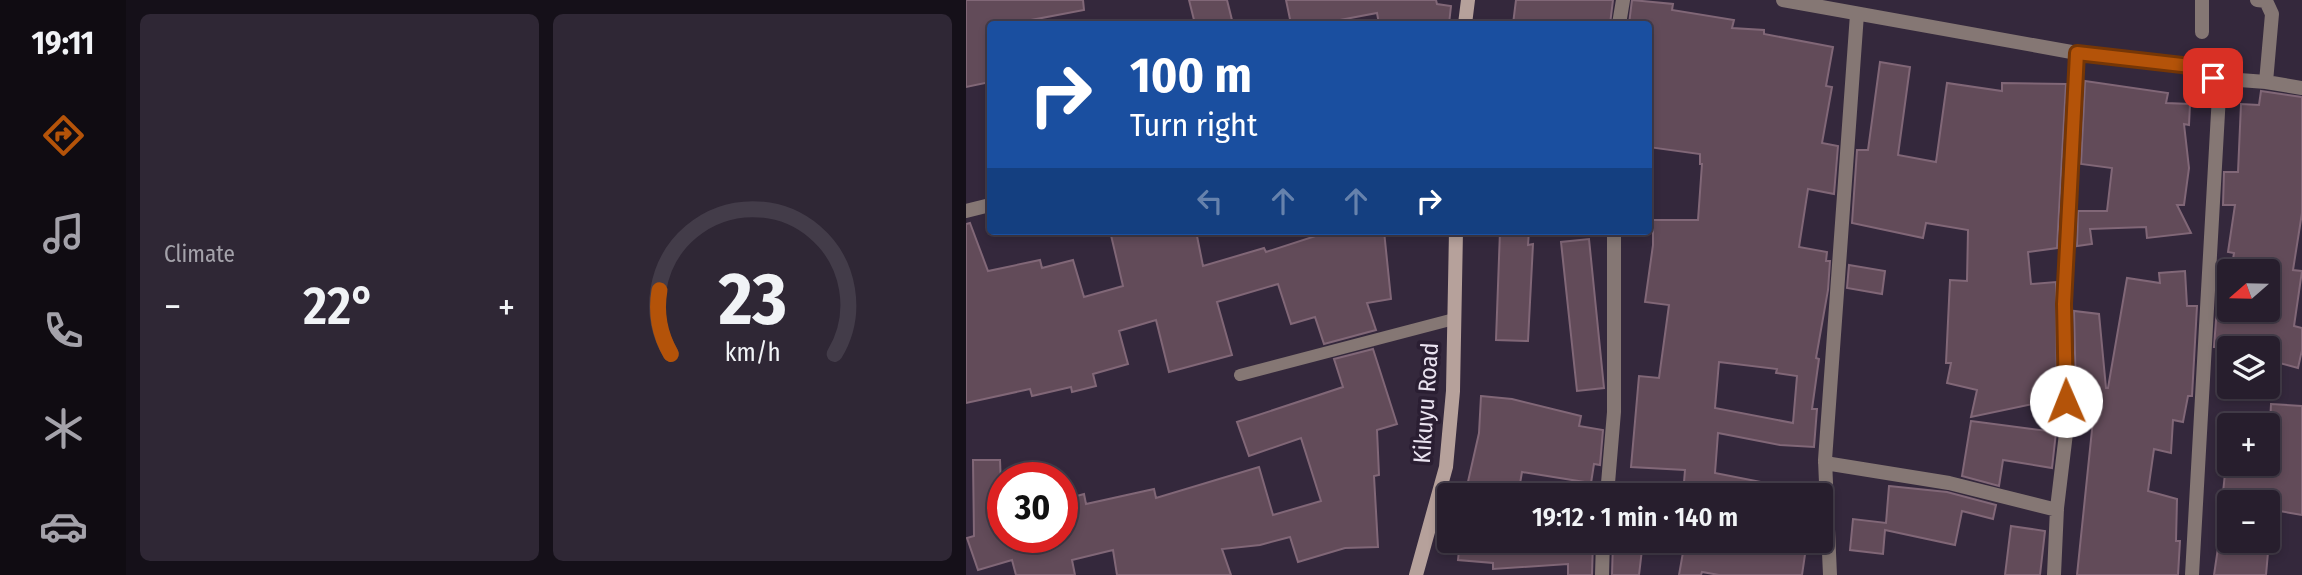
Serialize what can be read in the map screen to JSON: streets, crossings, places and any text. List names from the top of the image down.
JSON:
{
  "streets": {
    "main road": ["Kikuyu Road"]
  },
  "north": "left",
  "page": {
    "tabs": "19:11",
    "tile": "Climate",
    "turn": ["100 m", "Turn right"],
    "map_buttons": ["+", "−"],
    "heat": ["−", "22°", "+"],
    "limit": "30",
    "trip": "19:12 · 1 min · 140 m",
    "gauge": ["23", "km/h"]
  }
}
